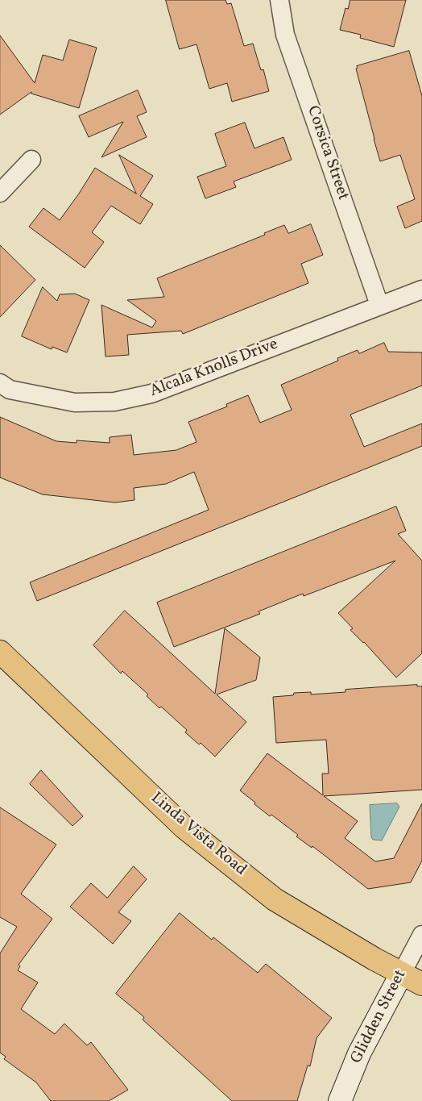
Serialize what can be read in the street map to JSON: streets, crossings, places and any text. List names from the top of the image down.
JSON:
{
  "streets": {
    "main road": ["Linda Vista Road"],
    "street": ["Corsica Street", "Alcala Knolls Drive", "Glidden Street"]
  },
  "crossings": [
    ["Corsica Street", "Alcala Knolls Drive"],
    ["Linda Vista Road", "Glidden Street"]
  ]
}
